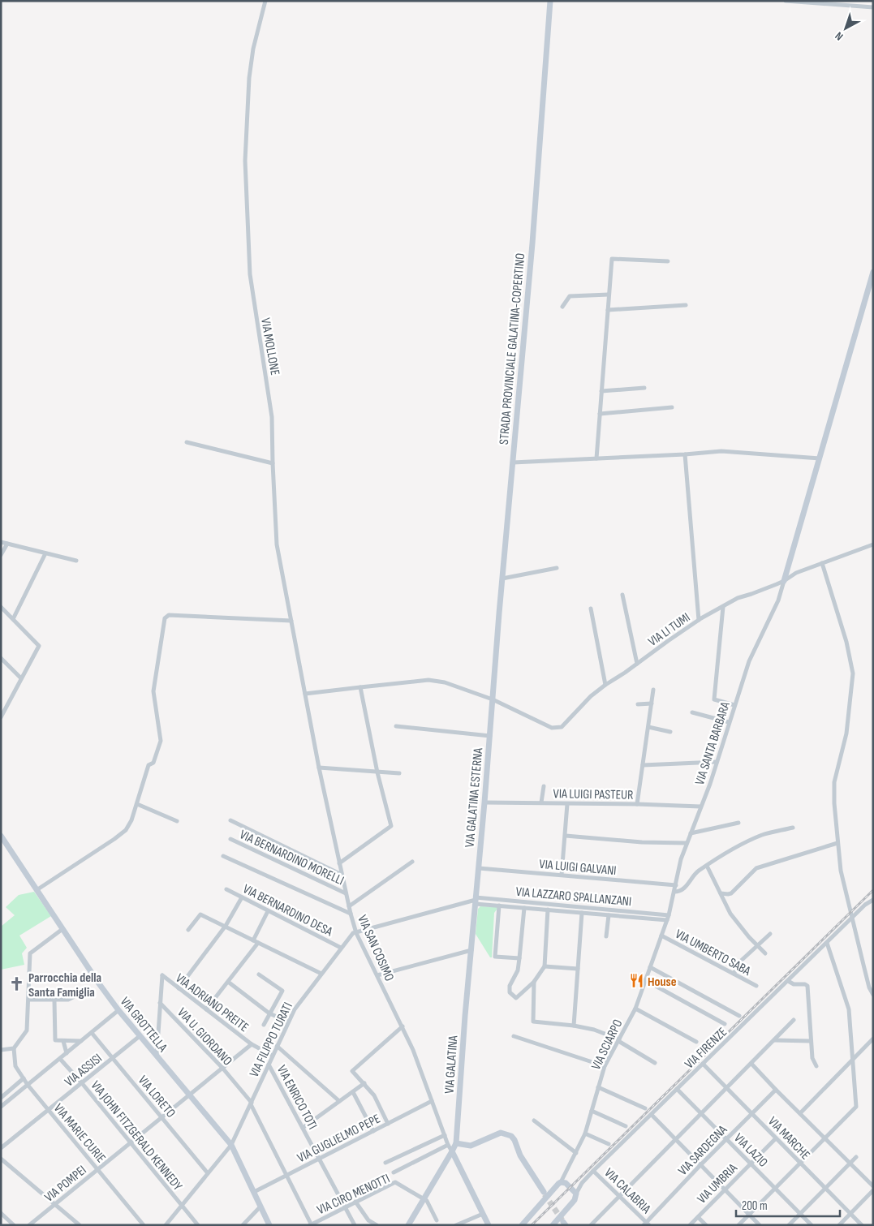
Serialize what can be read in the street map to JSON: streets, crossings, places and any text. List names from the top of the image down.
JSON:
{
  "streets": {
    "street": [
      "VIA MOLLONE",
      "STRADA PROVINCIALE GALATINA-COPERTINO",
      "VIA LI TUMI",
      "VIA SANTA BARBARA",
      "VIA LUIGI PASTEUR",
      "VIA GALATINA ESTERNA",
      "VIA BERNARDINO MORELLI",
      "VIA LUIGI GALVANI",
      "VIA LAZZARO SPALLANZANI",
      "VIA BERNARDINO DESA",
      "VIA SAN COSIMO",
      "VIA UMBERTO SABA",
      "VIA ADRIANO PREITE",
      "VIA GROTTELLA",
      "VIA U. GIORDANO",
      "VIA FILIPPO TURATI",
      "VIA SCIARPO",
      "VIA FIRENZE",
      "VIA GALATINA",
      "VIA ASSISI",
      "VIA LORETO",
      "VIA ENRICO TOTI",
      "VIA MARIE CURIE",
      "VIA JOHN FITZGERALD KENNEDY",
      "VIA GUGLIELMO PEPE",
      "VIA MARCHE",
      "VIA SARDEGNA",
      "VIA LAZIO",
      "VIA POMPEI",
      "VIA UMBRIA",
      "VIA CALABRIA",
      "VIA CIRO MENOTTI"
    ]
  },
  "crossings": [
    ["VIA MOLLONE", "VIA SAN COSIMO"],
    ["STRADA PROVINCIALE GALATINA-COPERTINO", "VIA LI TUMI"],
    ["STRADA PROVINCIALE GALATINA-COPERTINO", "VIA GALATINA ESTERNA"],
    ["VIA LI TUMI", "VIA SANTA BARBARA"],
    ["VIA LI TUMI", "VIA GALATINA ESTERNA"],
    ["VIA SANTA BARBARA", "VIA LUIGI PASTEUR"],
    ["VIA SANTA BARBARA", "VIA LUIGI GALVANI"],
    ["VIA SANTA BARBARA", "VIA LAZZARO SPALLANZANI"],
    ["VIA SANTA BARBARA", "VIA SCIARPO"],
    ["VIA LUIGI PASTEUR", "VIA GALATINA ESTERNA"],
    ["VIA GALATINA ESTERNA", "VIA LUIGI GALVANI"],
    ["VIA GALATINA ESTERNA", "VIA LAZZARO SPALLANZANI"],
    ["VIA GALATINA ESTERNA", "VIA GALATINA"],
    ["VIA BERNARDINO MORELLI", "VIA SAN COSIMO"],
    ["VIA LAZZARO SPALLANZANI", "VIA SCIARPO"],
    ["VIA LAZZARO SPALLANZANI", "VIA GALATINA"],
    ["VIA BERNARDINO DESA", "VIA FILIPPO TURATI"],
    ["VIA SAN COSIMO", "VIA FILIPPO TURATI"],
    ["VIA SAN COSIMO", "VIA GALATINA"],
    ["VIA SAN COSIMO", "VIA GUGLIELMO PEPE"],
    ["VIA UMBERTO SABA", "VIA SCIARPO"],
    ["VIA ADRIANO PREITE", "VIA U. GIORDANO"],
    ["VIA ADRIANO PREITE", "VIA FILIPPO TURATI"],
    ["VIA ADRIANO PREITE", "VIA POMPEI"],
    ["VIA GROTTELLA", "VIA FILIPPO TURATI"],
    ["VIA GROTTELLA", "VIA ASSISI"],
    ["VIA GROTTELLA", "VIA GUGLIELMO PEPE"],
    ["VIA GROTTELLA", "VIA POMPEI"],
    ["VIA U. GIORDANO", "VIA FILIPPO TURATI"],
    ["VIA U. GIORDANO", "VIA GUGLIELMO PEPE"],
    ["VIA U. GIORDANO", "VIA POMPEI"],
    ["VIA U. GIORDANO", "VIA CIRO MENOTTI"],
    ["VIA FILIPPO TURATI", "VIA LORETO"],
    ["VIA FILIPPO TURATI", "VIA ENRICO TOTI"],
    ["VIA FILIPPO TURATI", "VIA JOHN FITZGERALD KENNEDY"],
    ["VIA FIRENZE", "VIA MARCHE"],
    ["VIA FIRENZE", "VIA LAZIO"],
    ["VIA FIRENZE", "VIA CALABRIA"],
    ["VIA GALATINA", "VIA CIRO MENOTTI"],
    ["VIA ASSISI", "VIA LORETO"],
    ["VIA ASSISI", "VIA MARIE CURIE"],
    ["VIA ASSISI", "VIA JOHN FITZGERALD KENNEDY"],
    ["VIA LORETO", "VIA POMPEI"],
    ["VIA ENRICO TOTI", "VIA GUGLIELMO PEPE"],
    ["VIA ENRICO TOTI", "VIA CIRO MENOTTI"],
    ["VIA MARIE CURIE", "VIA POMPEI"],
    ["VIA JOHN FITZGERALD KENNEDY", "VIA POMPEI"],
    ["VIA MARCHE", "VIA SARDEGNA"],
    ["VIA MARCHE", "VIA UMBRIA"],
    ["VIA SARDEGNA", "VIA LAZIO"],
    ["VIA SARDEGNA", "VIA CALABRIA"],
    ["VIA LAZIO", "VIA UMBRIA"]
  ],
  "places": {
    "restaurant": ["House"],
    "church": ["Parrocchia della Santa Famiglia"]
  },
  "scale_bar": "200 m",
  "north": "bottom left"
}
